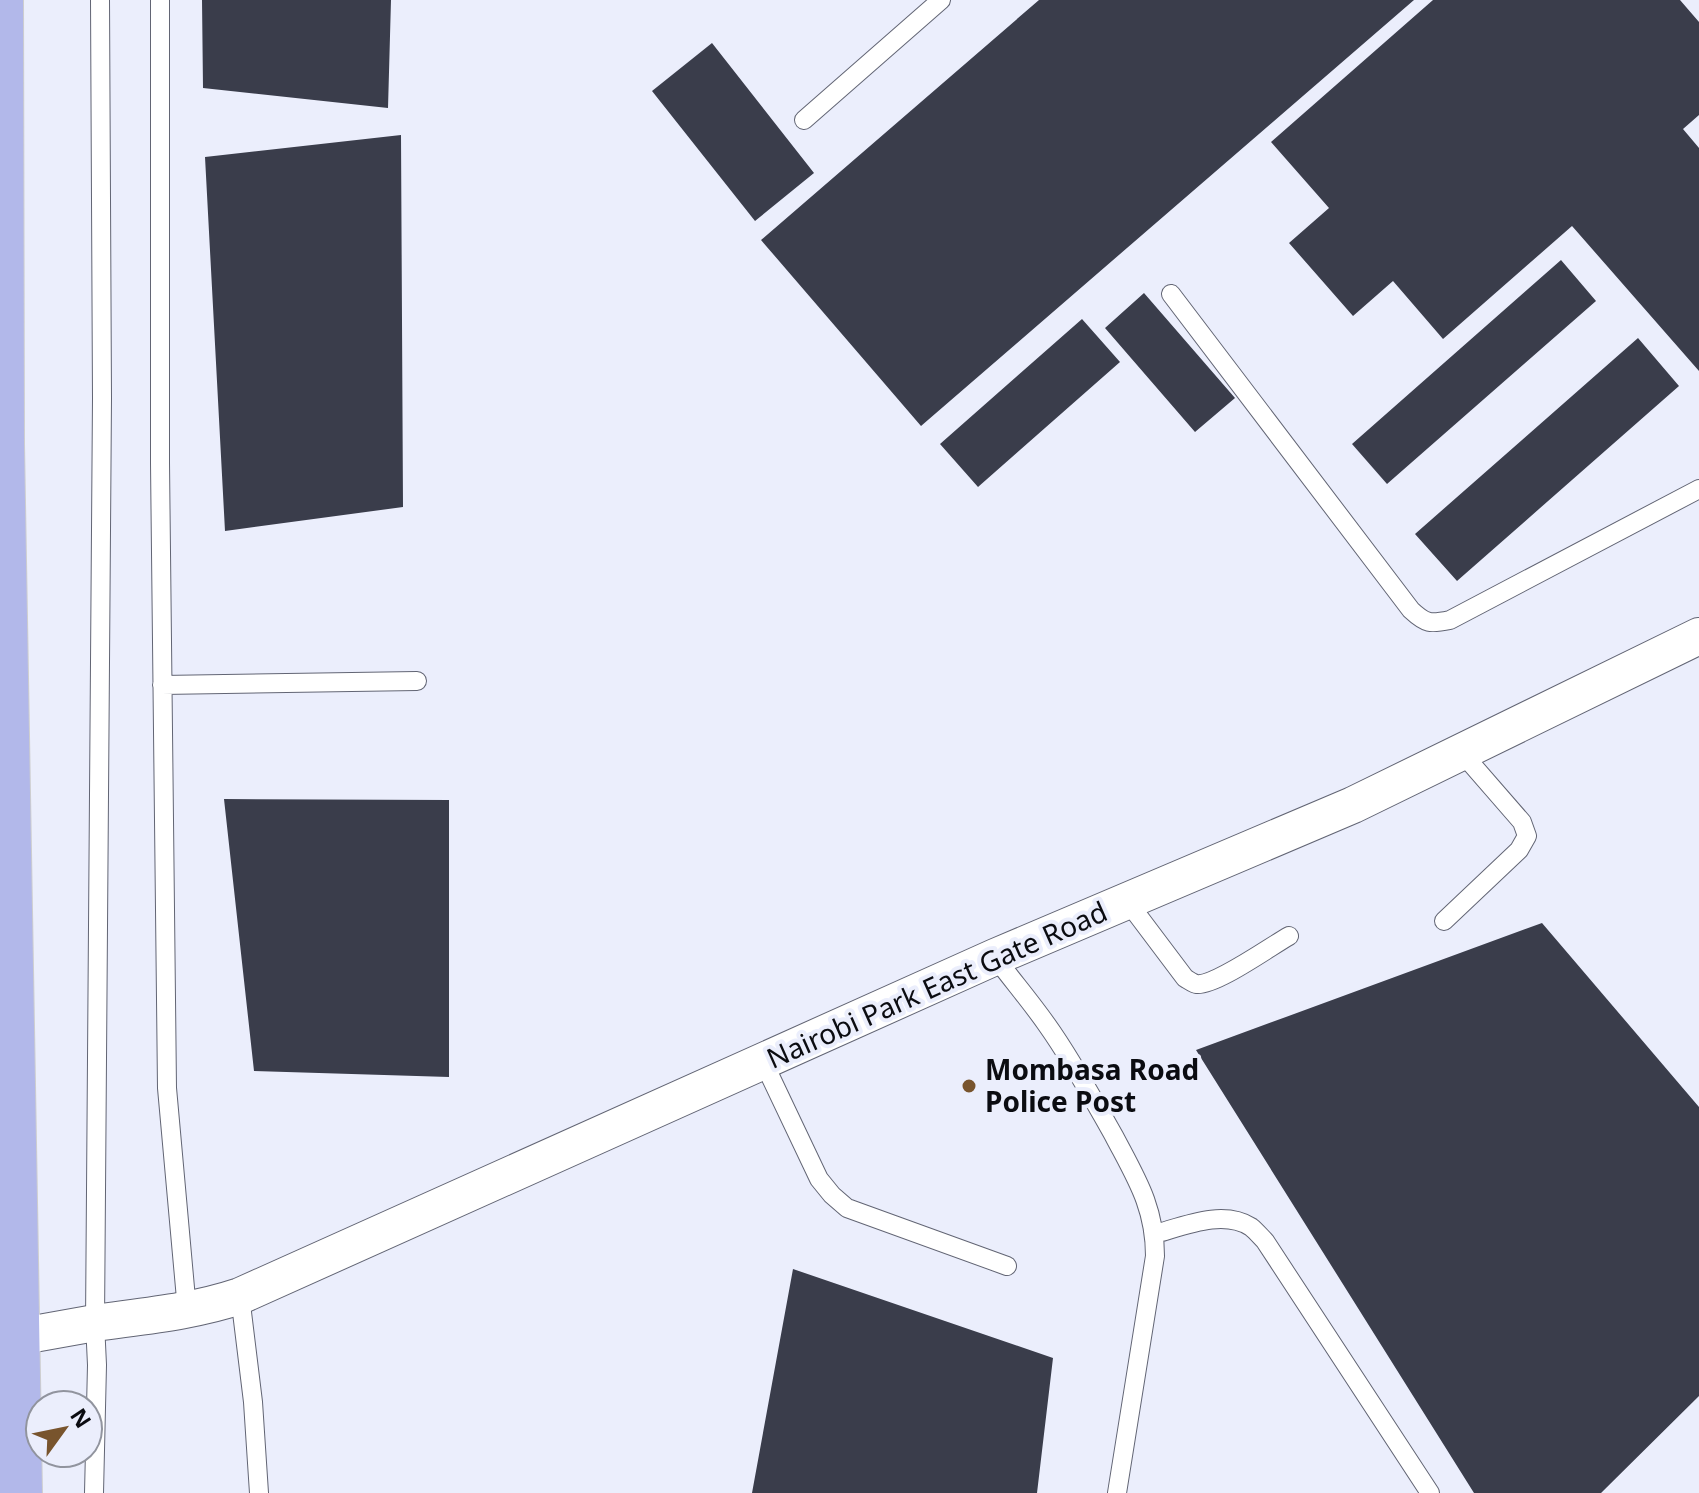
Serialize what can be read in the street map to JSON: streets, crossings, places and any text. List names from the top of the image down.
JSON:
{
  "streets": {
    "street": ["Nairobi Park East Gate Road"]
  },
  "places": ["Mombasa Road Police Post"],
  "north": "top right"
}
